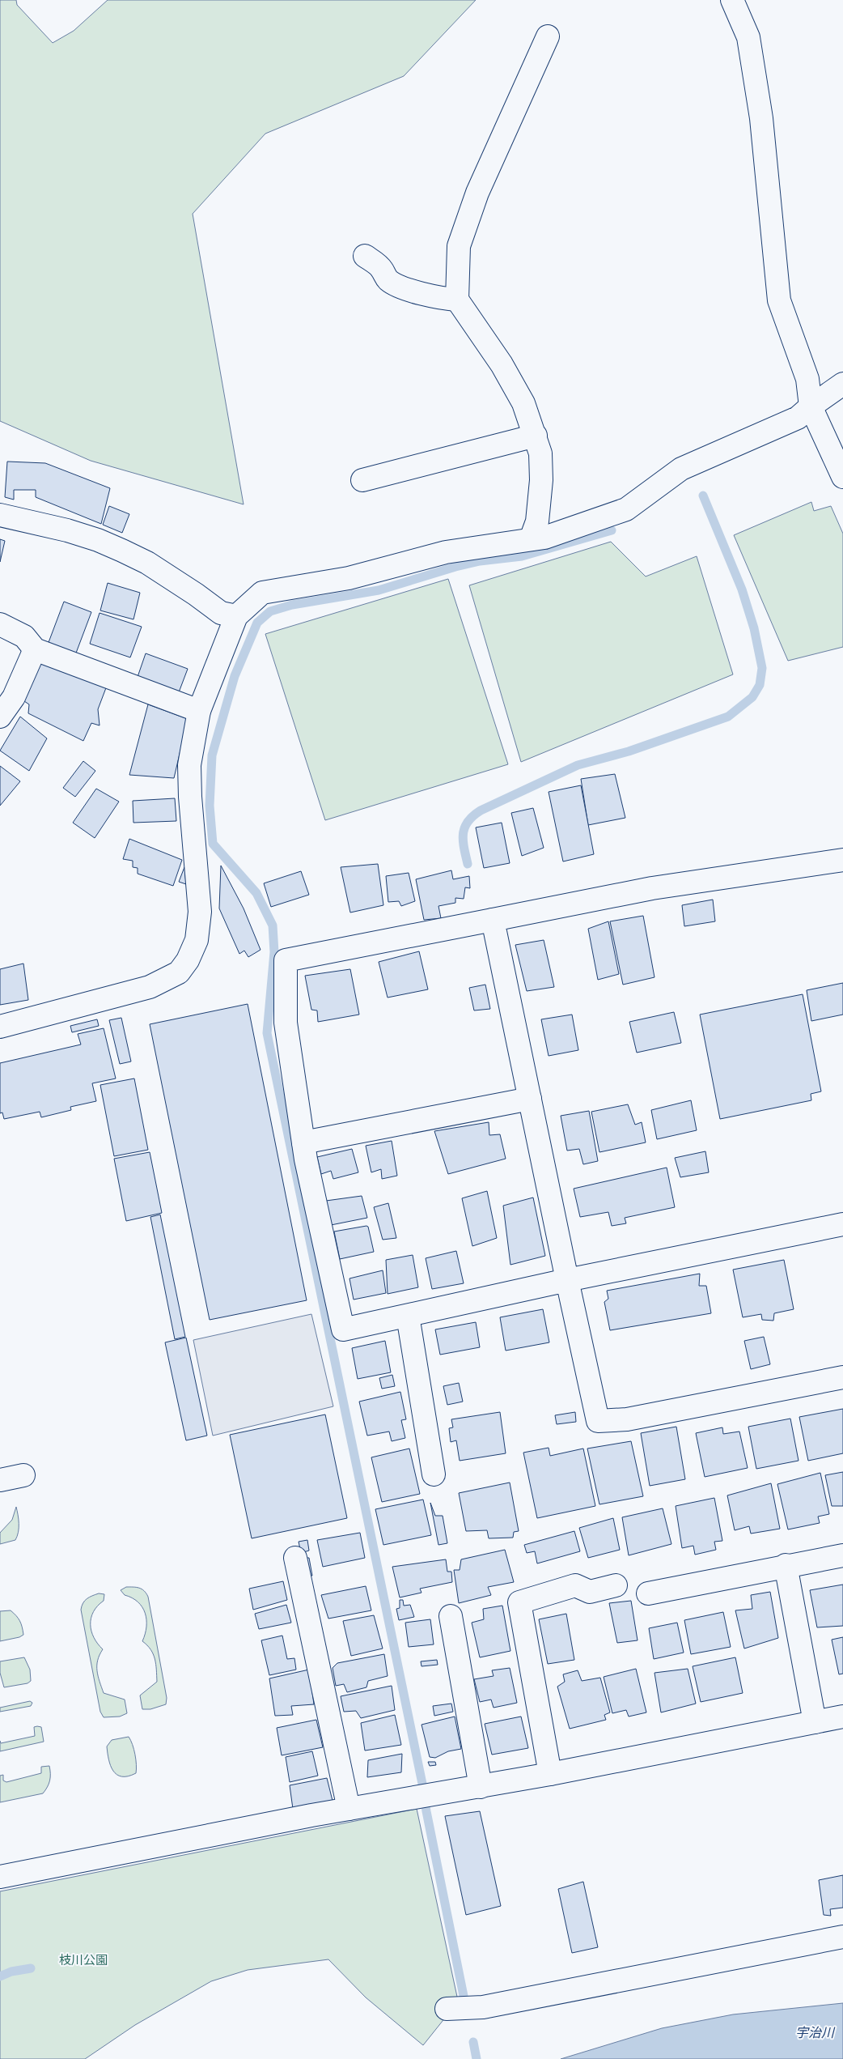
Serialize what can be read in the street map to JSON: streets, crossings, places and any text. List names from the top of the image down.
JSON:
{
  "water": ["宇治川"],
  "parks": ["枝川公園"]
}
